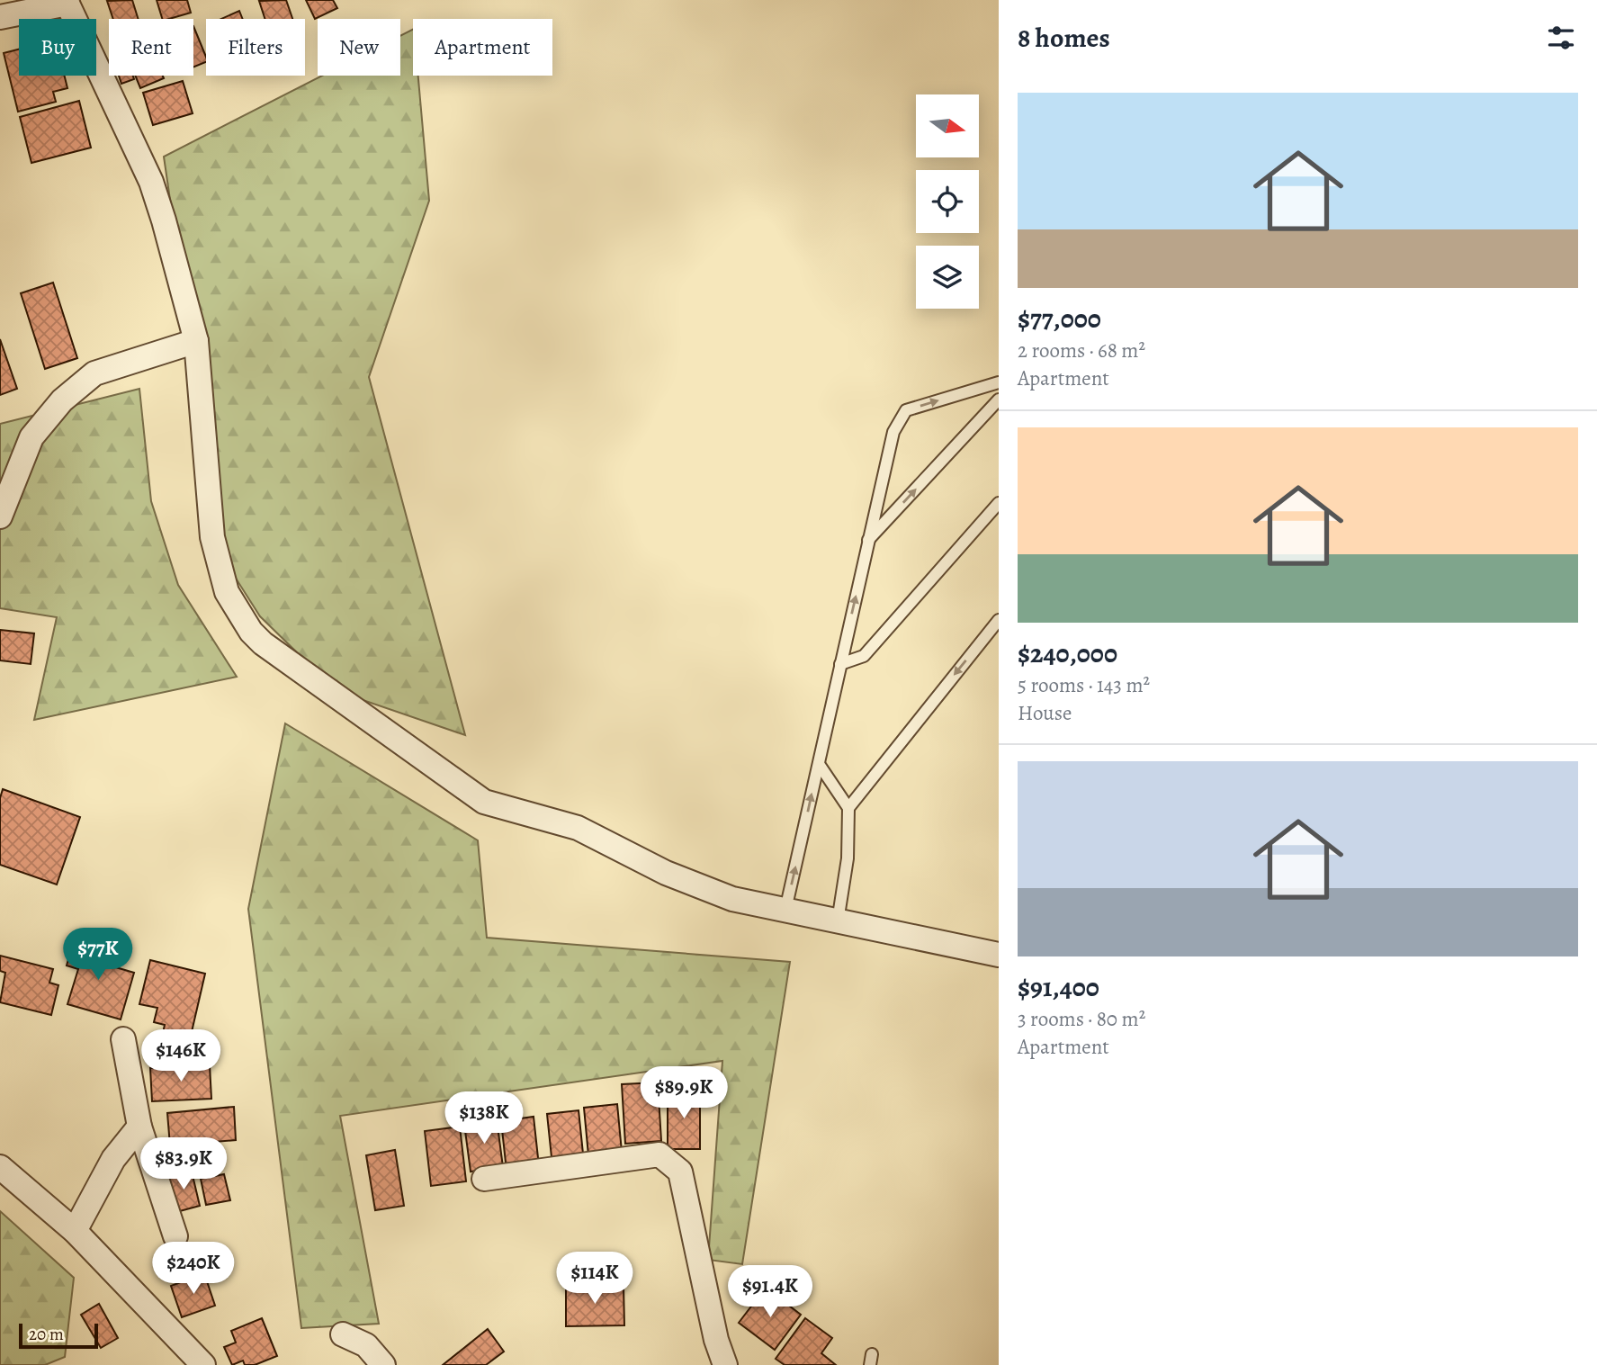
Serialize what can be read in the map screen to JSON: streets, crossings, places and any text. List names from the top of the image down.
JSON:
{
  "scale_bar": "20 m",
  "north": "right",
  "page": {
    "heading": "8 homes",
    "chip": [
      "Buy",
      "Rent",
      "Filters",
      "New",
      "Apartment"
    ],
    "list": [
      {
        "name": "$77,000",
        "note": "2 rooms · 68 m² · Apartment"
      },
      {
        "name": "$240,000",
        "note": "5 rooms · 143 m² · House"
      },
      {
        "name": "$91,400",
        "note": "3 rooms · 80 m² · Apartment"
      }
    ],
    "price": [
      "$77K",
      "$146K",
      "$89.9K",
      "$138K",
      "$83.9K",
      "$240K",
      "$114K",
      "$91.4K"
    ],
    "scale": "20 m"
  }
}
